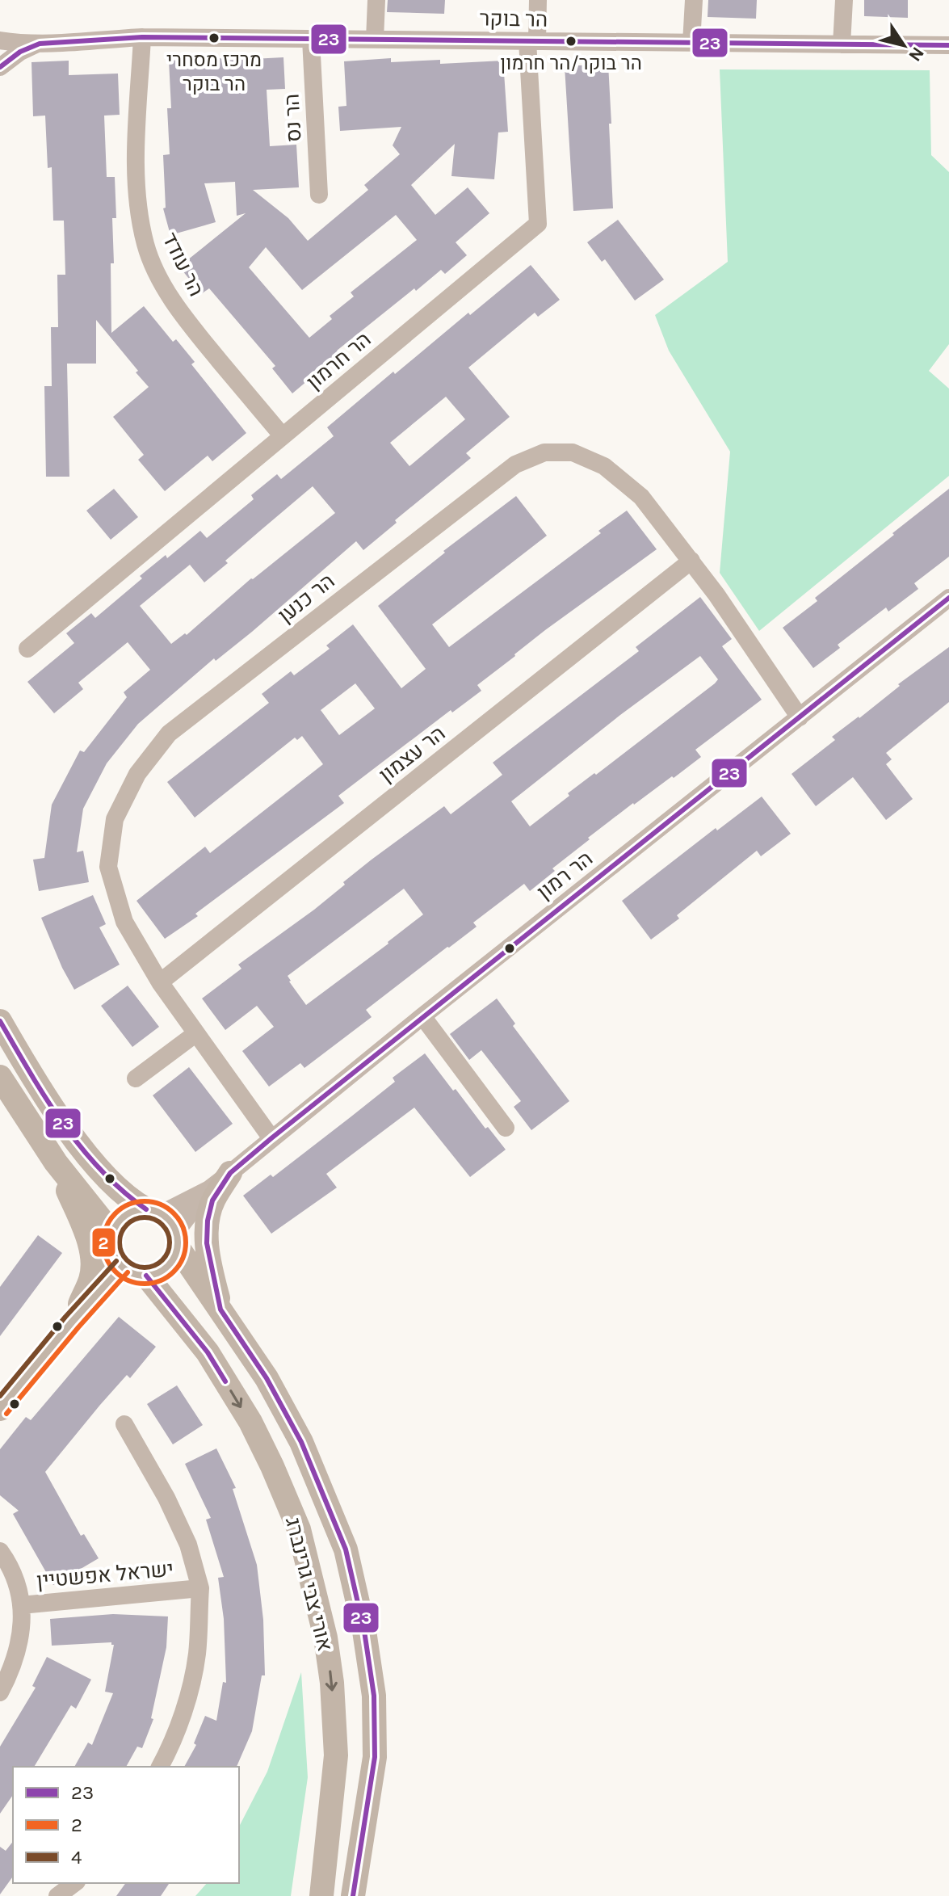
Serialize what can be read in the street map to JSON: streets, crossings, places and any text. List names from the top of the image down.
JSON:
{
  "streets": {
    "main road": ["אורי צבי גרינברג"],
    "street": [
      "הר בוקר",
      "הר נס",
      "הר עודד",
      "הר חרמון",
      "הר כנען",
      "הר עצמון",
      "הר רמון",
      "ישראל אפשטיין"
    ]
  },
  "crossings": [
    ["הר בוקר", "הר נס"],
    ["הר בוקר", "הר עודד"],
    ["הר בוקר", "הר חרמון"],
    ["הר עודד", "הר חרמון"],
    ["הר כנען", "הר עצמון"],
    ["הר כנען", "הר רמון"],
    ["הר רמון", "אורי צבי גרינברג"]
  ],
  "places": ["מרכז מסחרי הר בוקר", "הר בוקר/הר חרמון"],
  "lines": ["transit line 23", "transit line 2", "transit line 4"],
  "legend": ["23", "2", "4"],
  "north": "bottom right"
}
